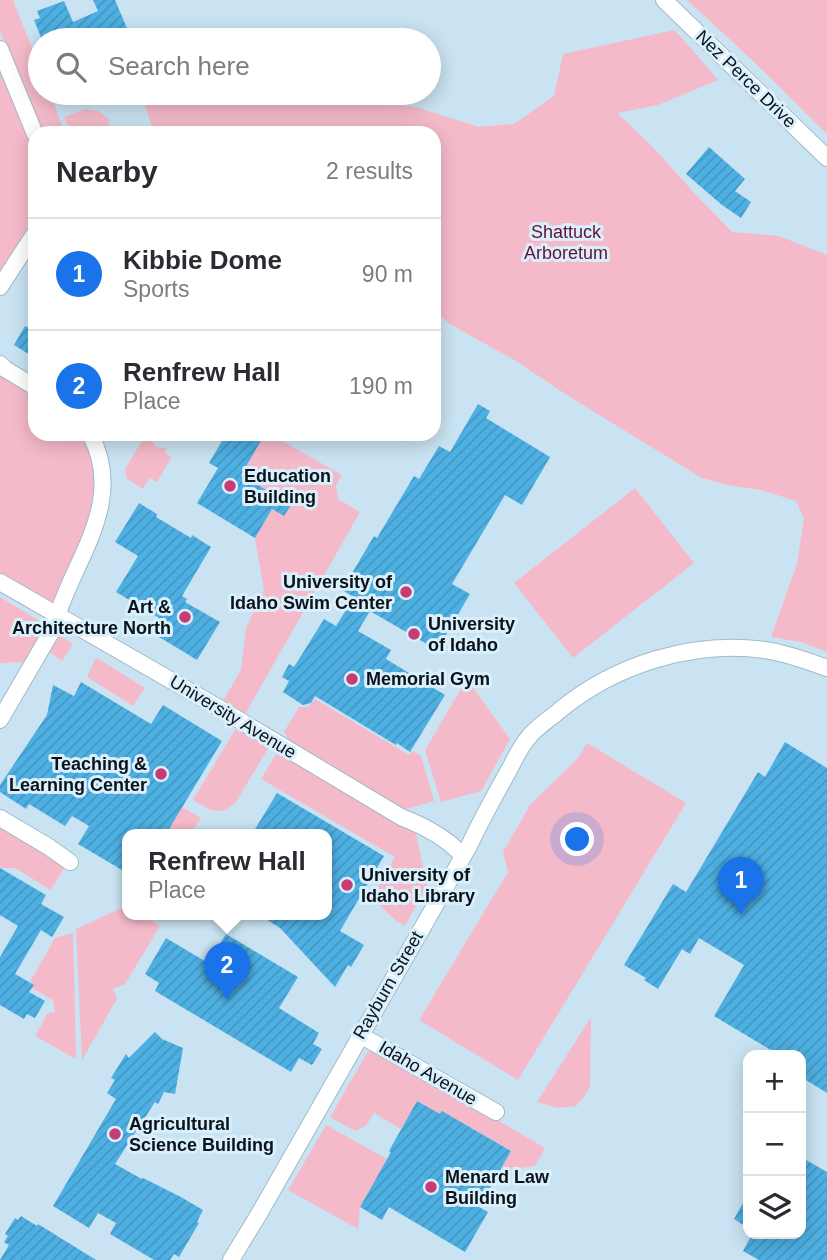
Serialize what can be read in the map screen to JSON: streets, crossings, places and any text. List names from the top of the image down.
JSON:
{
  "streets": {
    "street": [
      "Nez Perce Drive",
      "University Avenue",
      "Rayburn Street",
      "Idaho Avenue"
    ]
  },
  "crossings": [
    ["University Avenue", "Rayburn Street"],
    ["Rayburn Street", "Idaho Avenue"]
  ],
  "parks": ["Shattuck Arboretum"],
  "places": [
    "Education Building",
    "University of Idaho Swim Center",
    "Art & Architecture North",
    "University of Idaho",
    "Memorial Gym",
    "Teaching & Learning Center",
    "University of Idaho Library",
    "Agricultural Science Building",
    "Menard Law Building"
  ],
  "page": {
    "search": "Search here",
    "heading": ["Nearby", "2 results"],
    "list": [
      {
        "mark": "1",
        "name": "Kibbie Dome",
        "note": "Sports",
        "value": "90 m"
      },
      {
        "mark": "2",
        "name": "Renfrew Hall",
        "note": "Place",
        "value": "190 m"
      }
    ],
    "popup": ["Renfrew Hall", "Place"],
    "pins": ["1", "2"],
    "map_buttons": ["+", "−"]
  }
}
